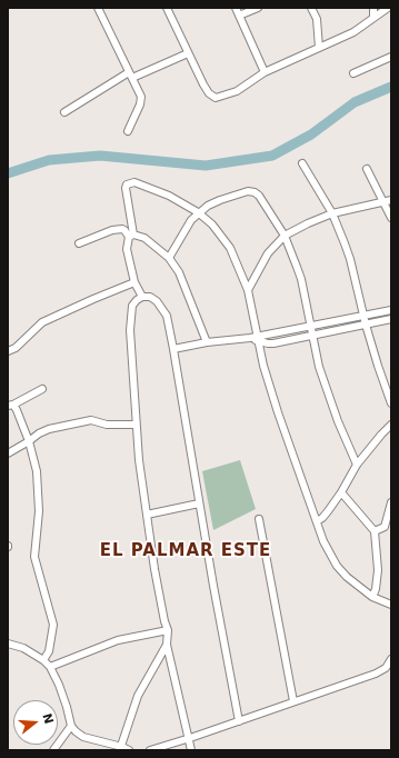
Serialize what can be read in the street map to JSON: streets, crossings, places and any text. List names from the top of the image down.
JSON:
{
  "districts": ["EL PALMAR ESTE"],
  "north": "right"
}
